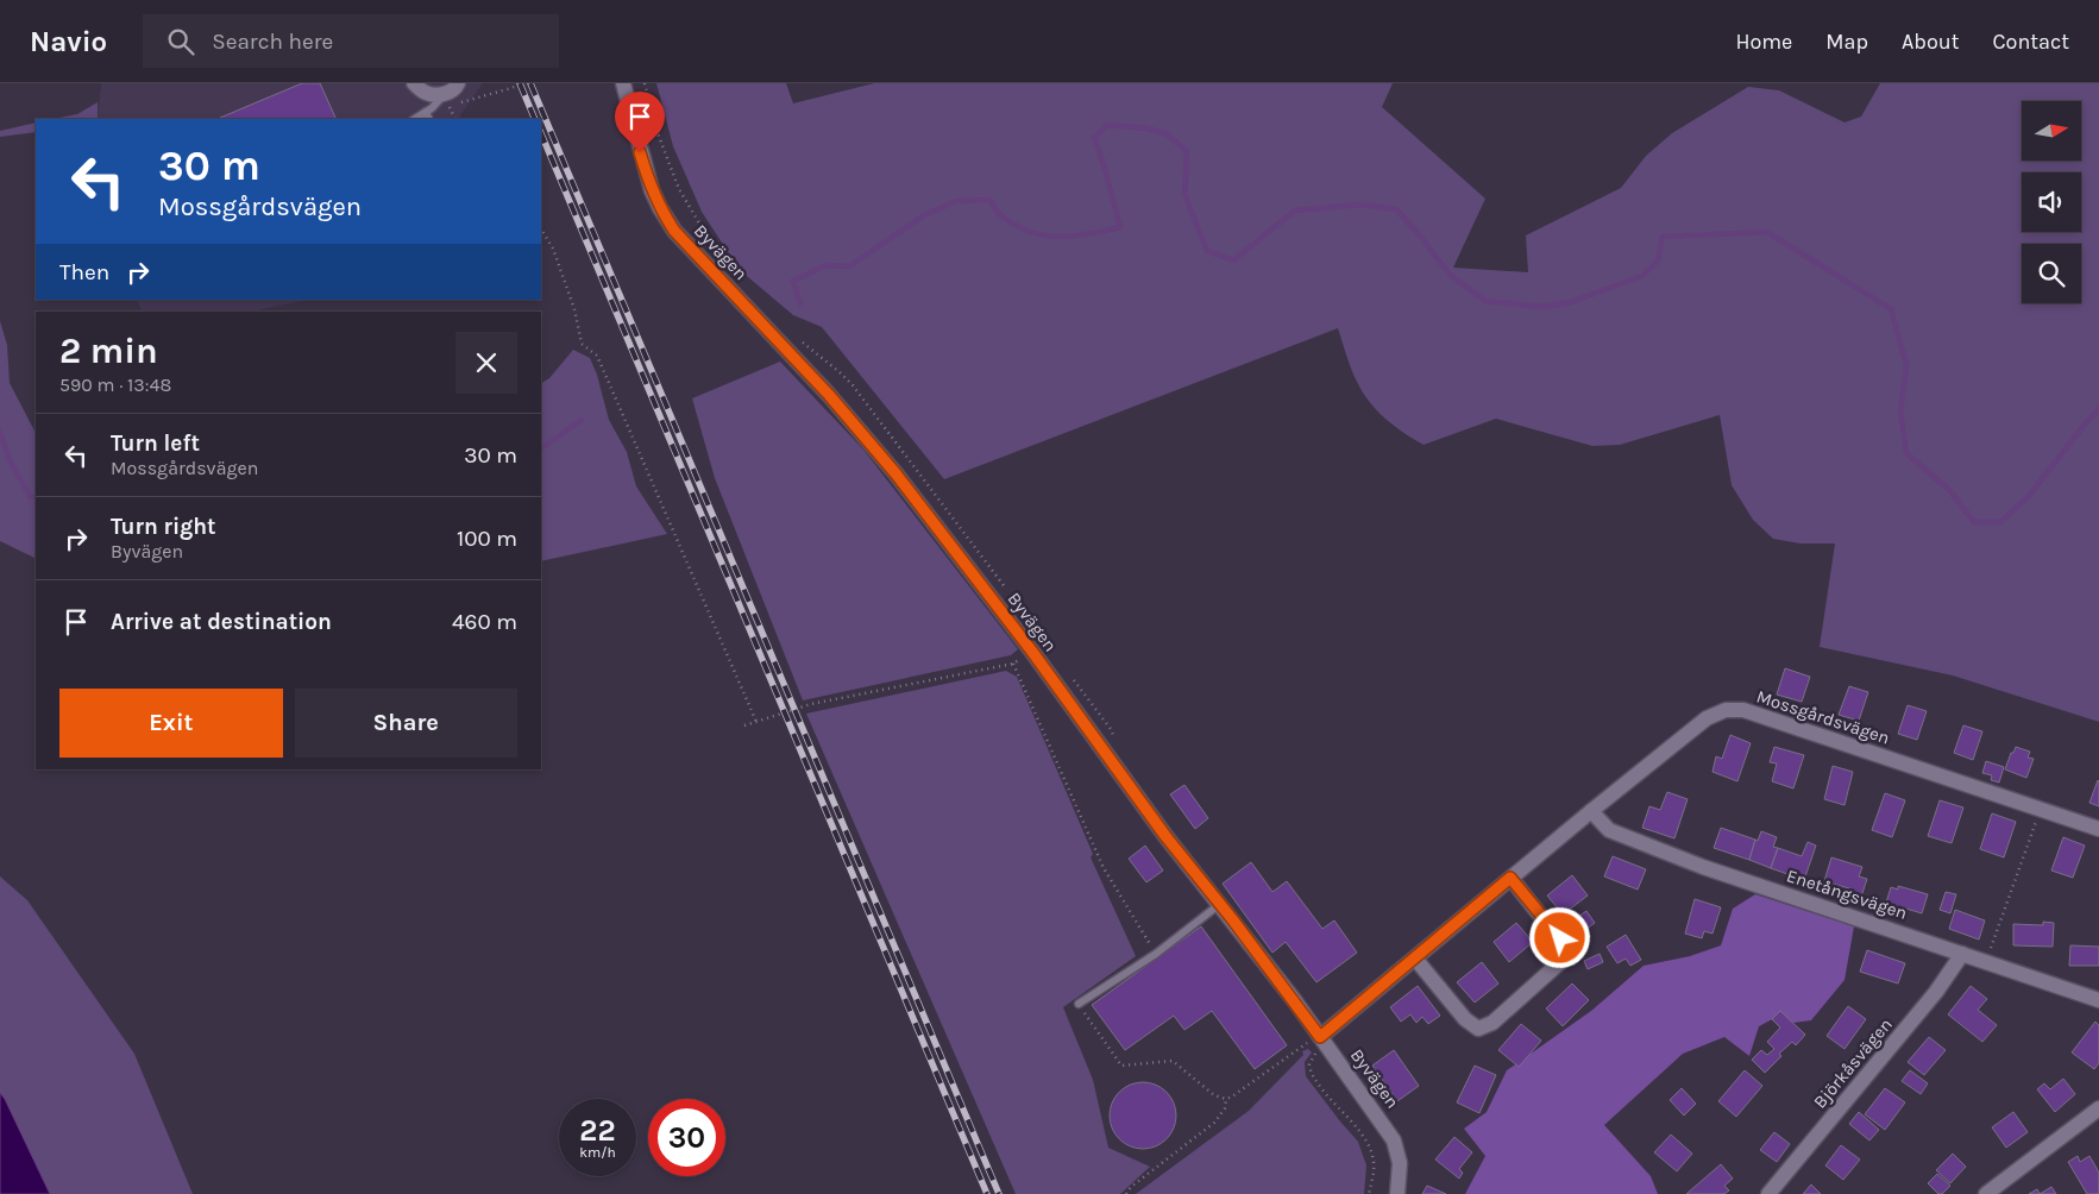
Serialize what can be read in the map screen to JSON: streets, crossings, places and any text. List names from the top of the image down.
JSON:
{
  "streets": {
    "street": [
      "Byvägen",
      "Mossgårdsvägen",
      "Enetångsvägen",
      "Björkåsvägen"
    ]
  },
  "crossings": [
    ["Byvägen", "Mossgårdsvägen"],
    ["Mossgårdsvägen", "Enetångsvägen"],
    ["Enetångsvägen", "Björkåsvägen"]
  ],
  "north": "right",
  "page": {
    "header": "Navio",
    "search": "Search here",
    "nav": [
      "Home",
      "Map",
      "About",
      "Contact"
    ],
    "turn": ["30 m", "Mossgårdsvägen"],
    "then": "Then",
    "heading": ["2 min", "590 m · 13:48"],
    "list": [
      {
        "name": "Turn left",
        "note": "Mossgårdsvägen",
        "value": "30 m"
      },
      {
        "name": "Turn right",
        "note": "Byvägen",
        "value": "100 m"
      },
      {
        "name": "Arrive at destination",
        "value": "460 m"
      }
    ],
    "buttons": ["Exit", "Share"],
    "speed": "22 km/h",
    "limit": "30"
  }
}
